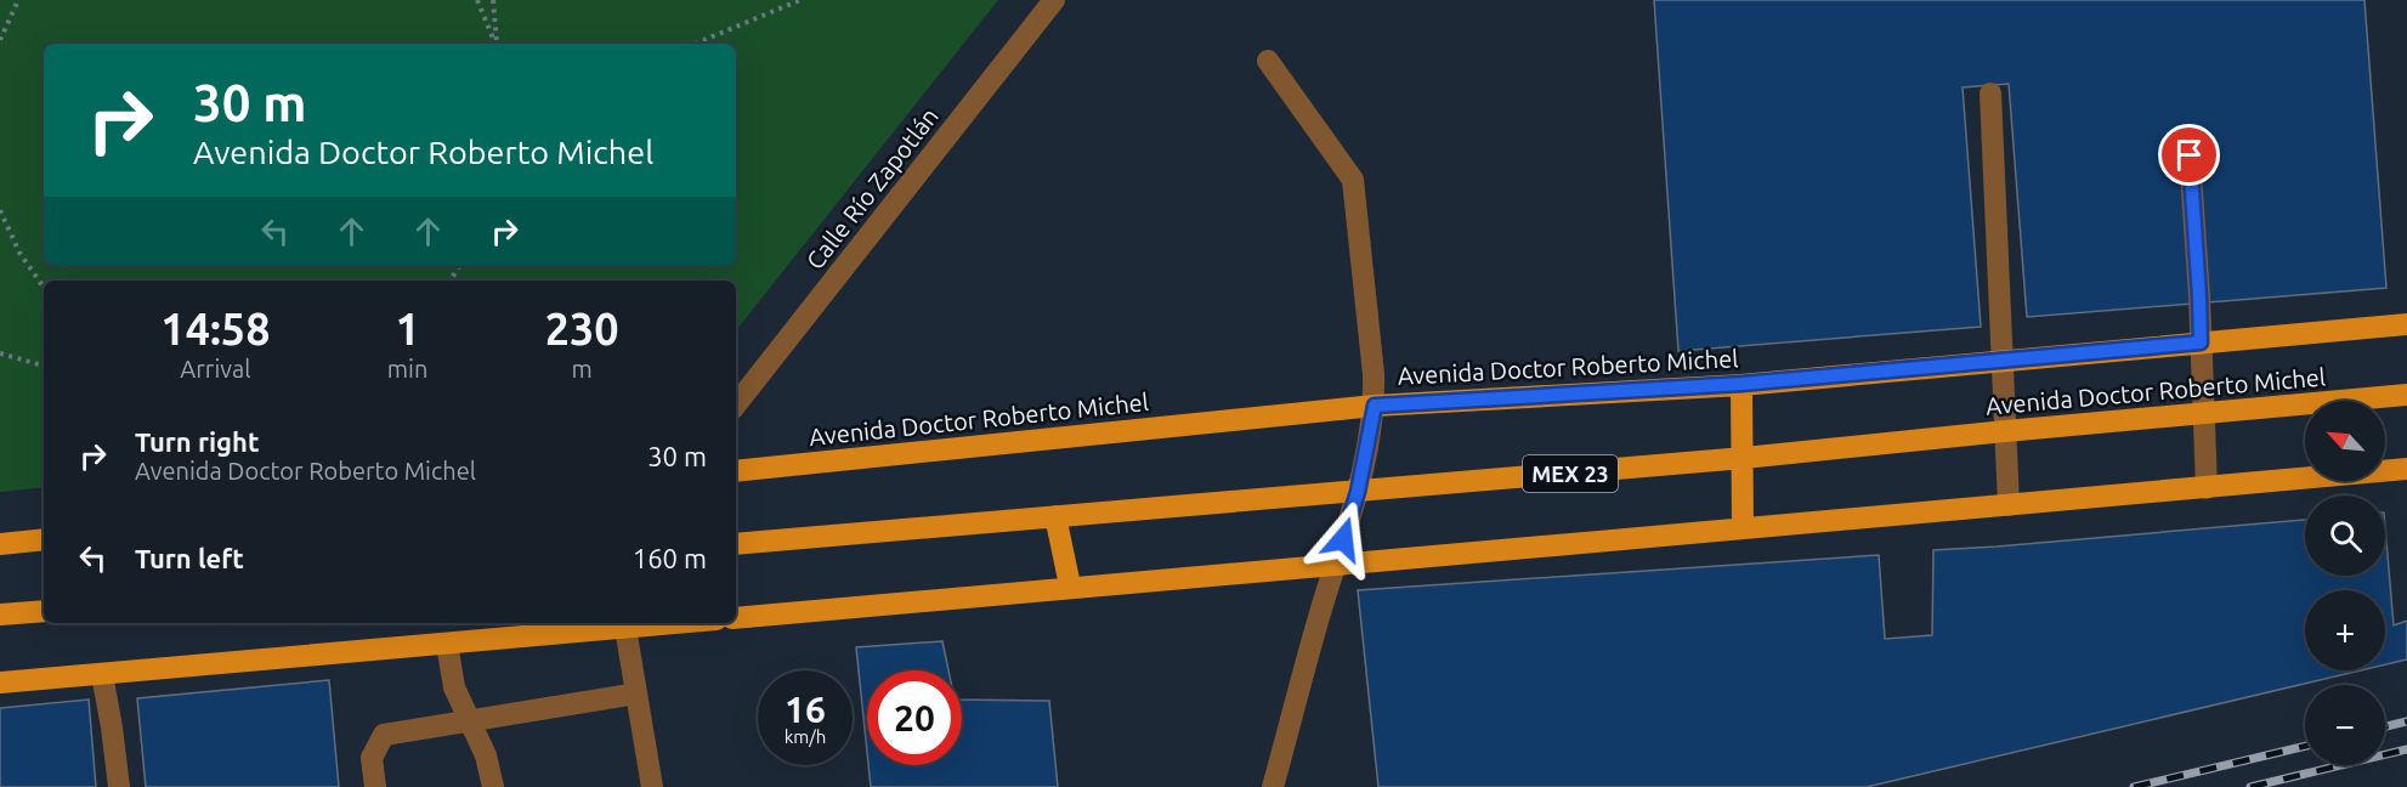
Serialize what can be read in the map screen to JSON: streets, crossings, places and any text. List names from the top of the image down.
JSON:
{
  "streets": {
    "main road": ["Avenida Doctor Roberto Michel", "MEX 23"],
    "street": ["Calle Río Zapotlán"]
  },
  "north": "top left",
  "page": {
    "turn": ["30 m", "Avenida Doctor Roberto Michel"],
    "eta": [
      "14:58",
      "Arrival",
      "1",
      "min",
      "230",
      "m"
    ],
    "map_buttons": ["+", "−"],
    "list": [
      {
        "name": "Turn right",
        "note": "Avenida Doctor Roberto Michel",
        "value": "30 m"
      },
      {
        "name": "Turn left",
        "value": "160 m"
      }
    ],
    "speed": "16 km/h",
    "limit": "20"
  }
}
